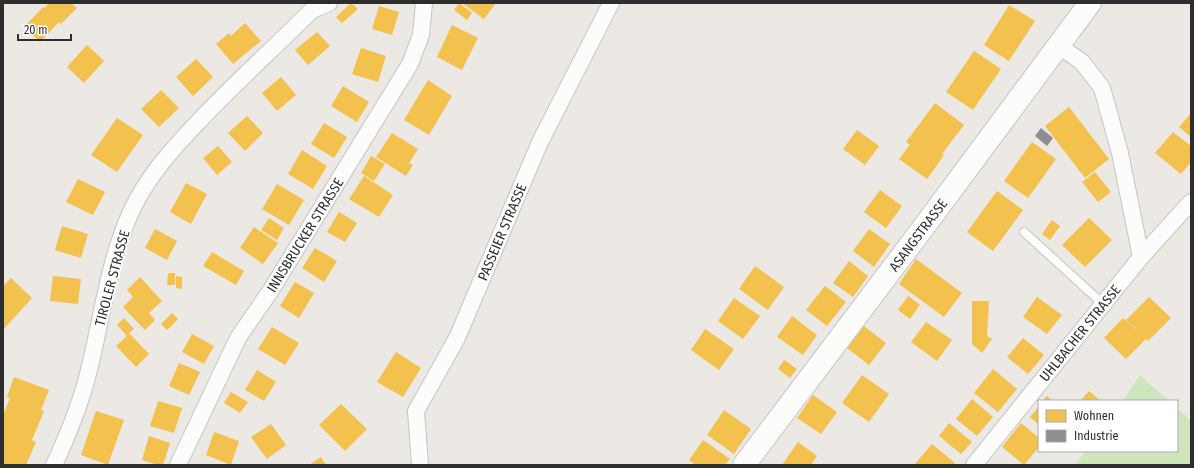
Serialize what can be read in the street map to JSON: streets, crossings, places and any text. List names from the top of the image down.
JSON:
{
  "streets": {
    "street": [
      "PASSEIER STRASSE",
      "INNSBRUCKER STRASSE",
      "ASANGSTRASSE",
      "TIROLER STRASSE",
      "UHLBACHER STRASSE"
    ]
  },
  "legend": ["Wohnen", "Industrie"],
  "scale_bar": "20 m"
}
